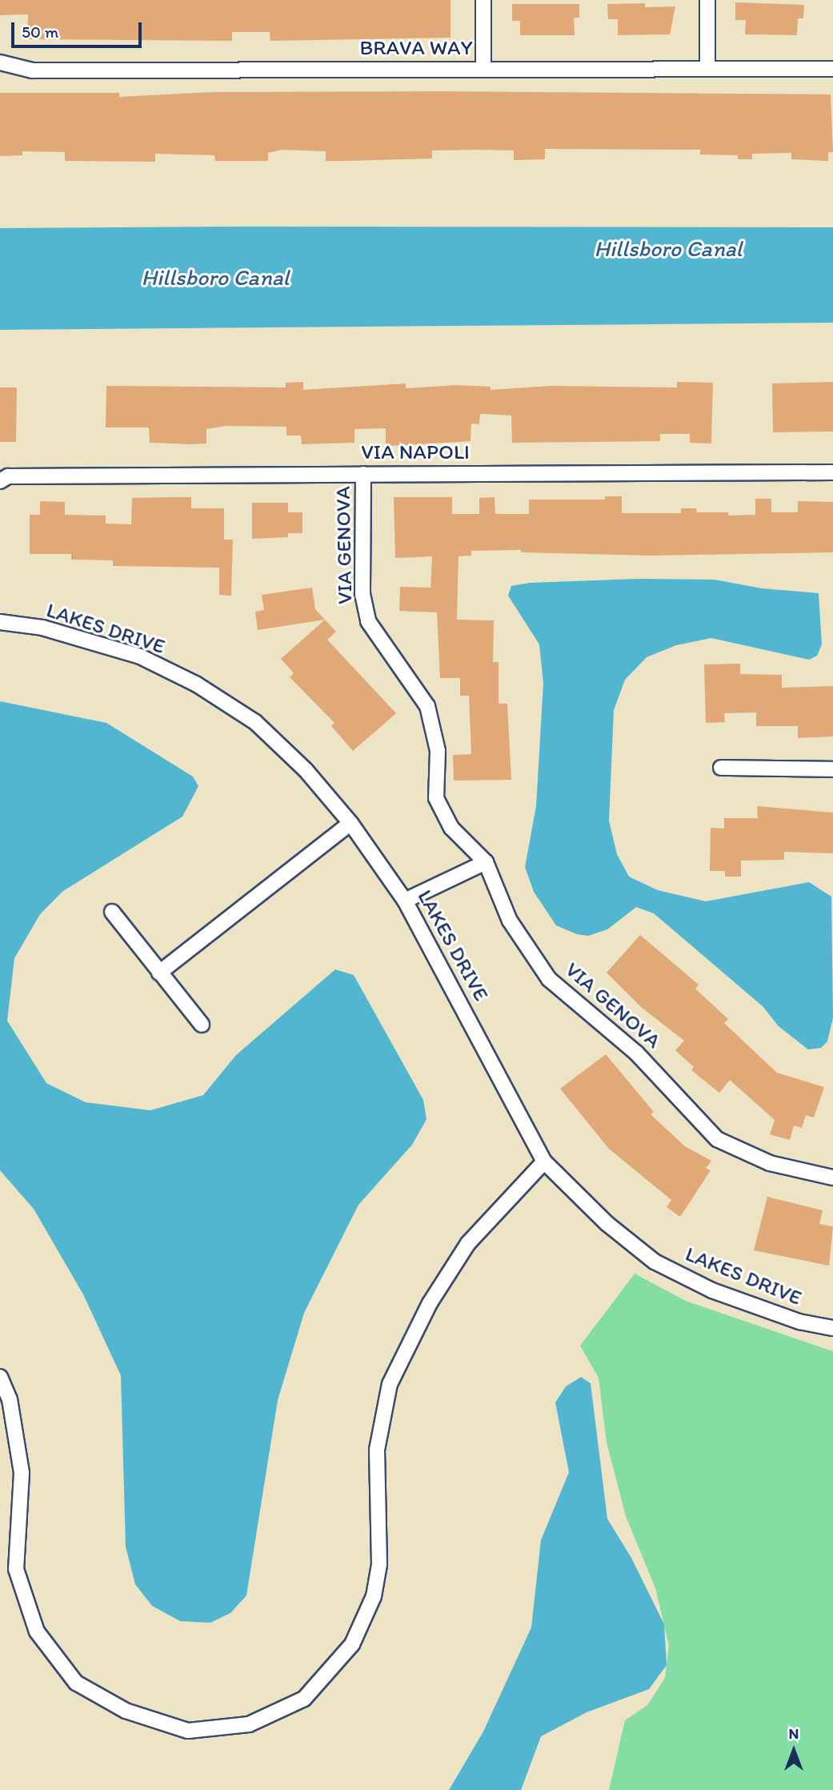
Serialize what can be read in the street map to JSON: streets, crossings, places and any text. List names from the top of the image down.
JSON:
{
  "streets": {
    "street": [
      "BRAVA WAY",
      "VIA NAPOLI",
      "VIA GENOVA",
      "LAKES DRIVE"
    ]
  },
  "crossings": [
    ["VIA NAPOLI", "VIA GENOVA"]
  ],
  "water": ["Hillsboro Canal"],
  "scale_bar": "50 m",
  "north": "top"
}
